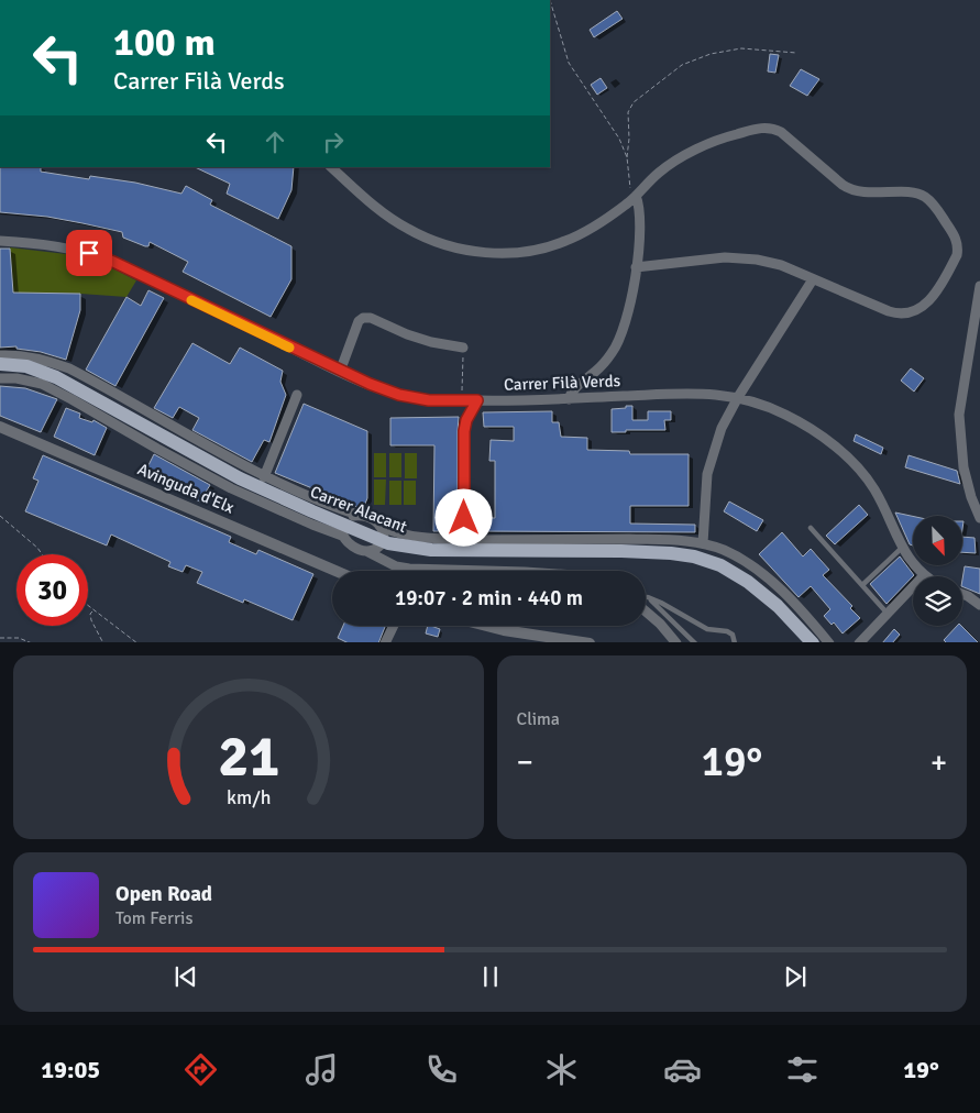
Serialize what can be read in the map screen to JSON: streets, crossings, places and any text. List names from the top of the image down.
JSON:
{
  "streets": {
    "main road": ["Carrer Alacant"],
    "street": ["Carrer Filà Verds", "Avinguda d'Elx"]
  },
  "north": "bottom right",
  "page": {
    "turn": ["100 m", "Carrer Filà Verds"],
    "limit": "30",
    "trip": "19:07 · 2 min · 440 m",
    "tile": "Clima",
    "heat": ["−", "19°", "+"],
    "song": ["Open Road", "Tom Ferris"],
    "tabs": ["19:05", "19°"],
    "gauge": ["21", "km/h"]
  }
}
